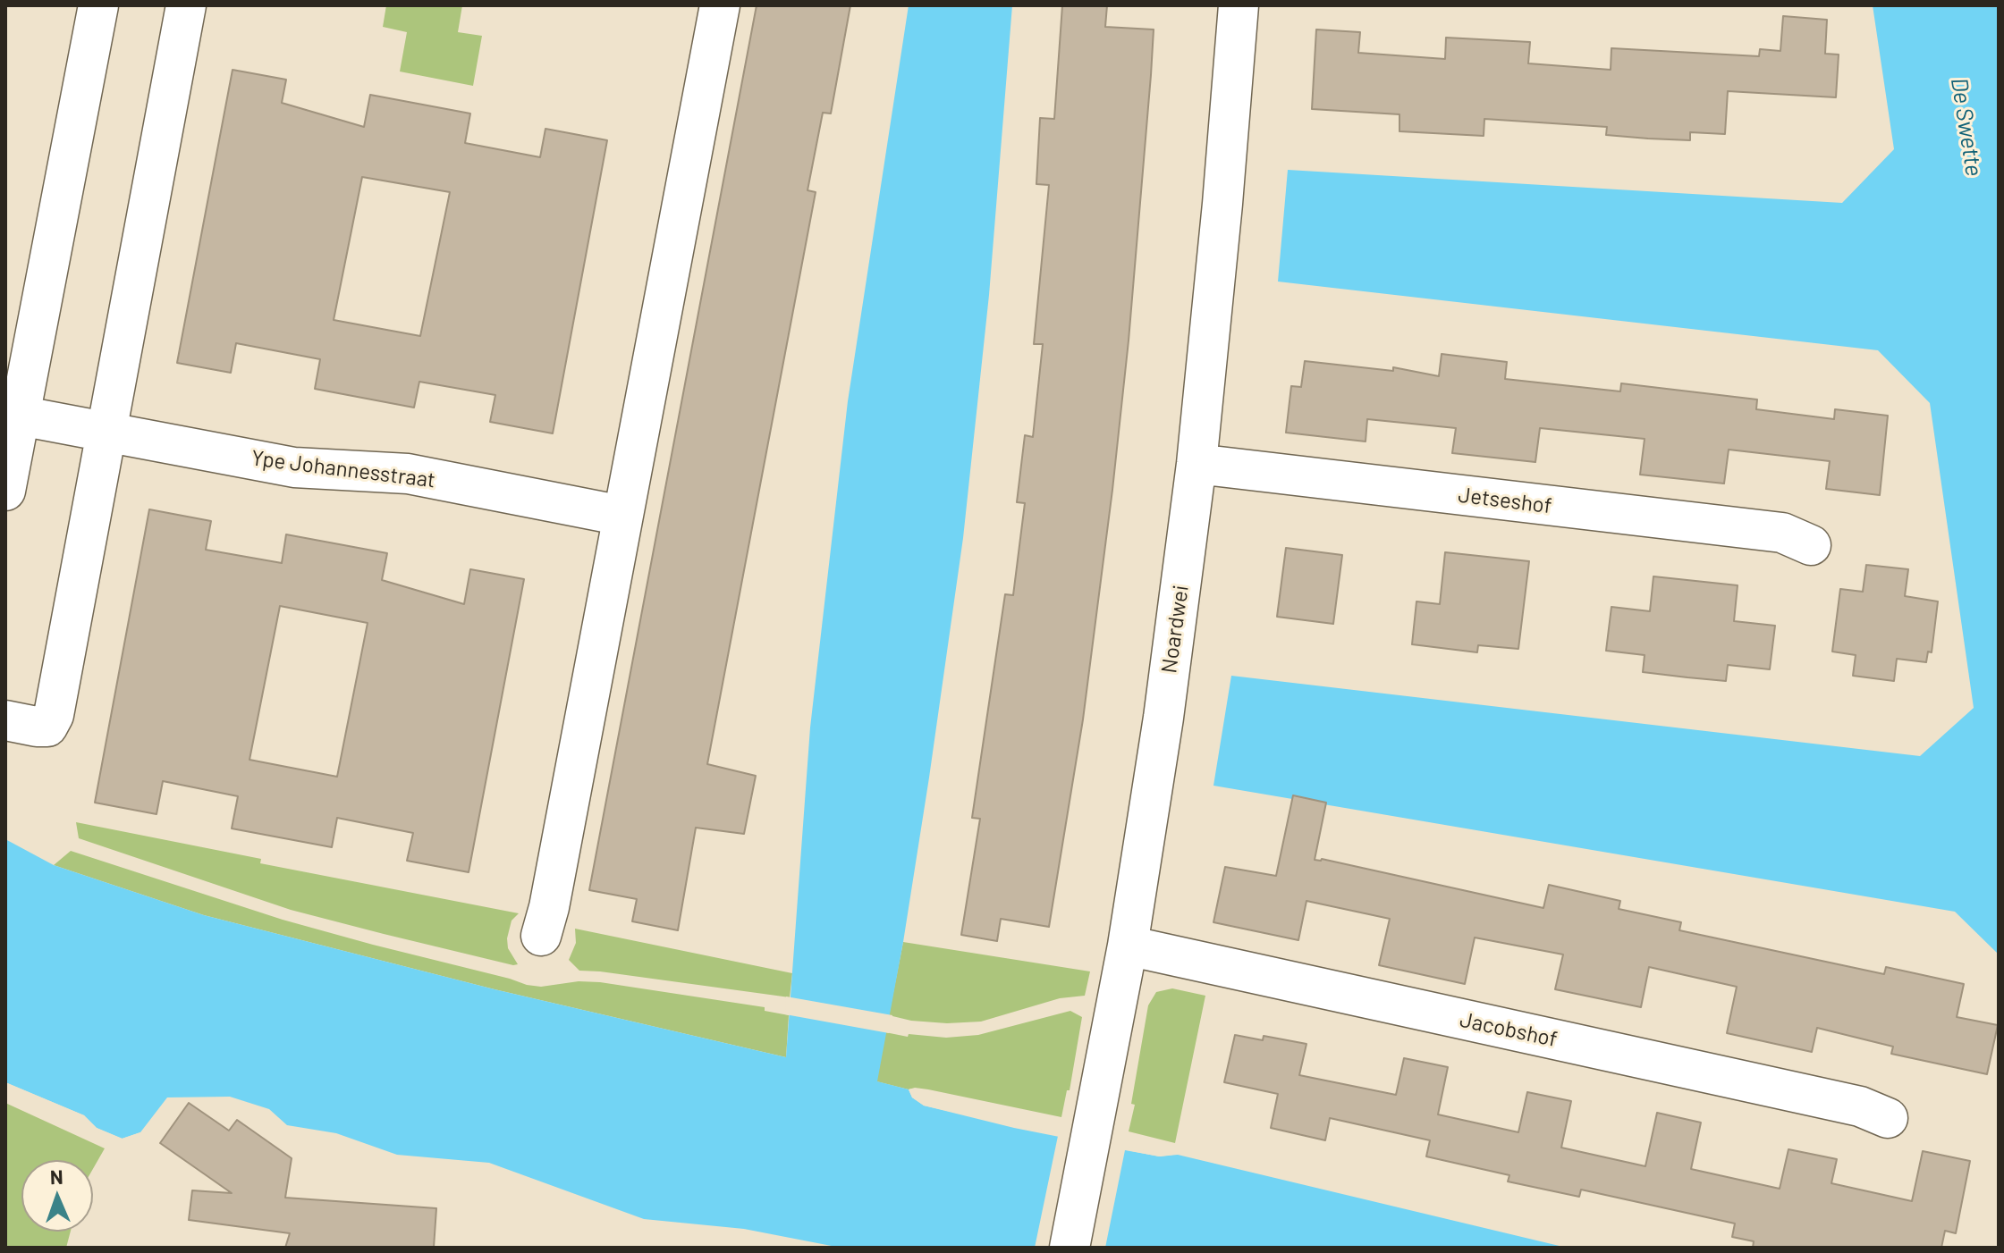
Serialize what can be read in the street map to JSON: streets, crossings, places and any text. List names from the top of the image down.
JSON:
{
  "streets": {
    "street": [
      "Ype Johannesstraat",
      "Jetseshof",
      "Noardwei",
      "Jacobshof"
    ]
  },
  "crossings": [
    ["Jetseshof", "Noardwei"],
    ["Noardwei", "Jacobshof"]
  ],
  "water": ["De Swette"],
  "north": "top"
}
